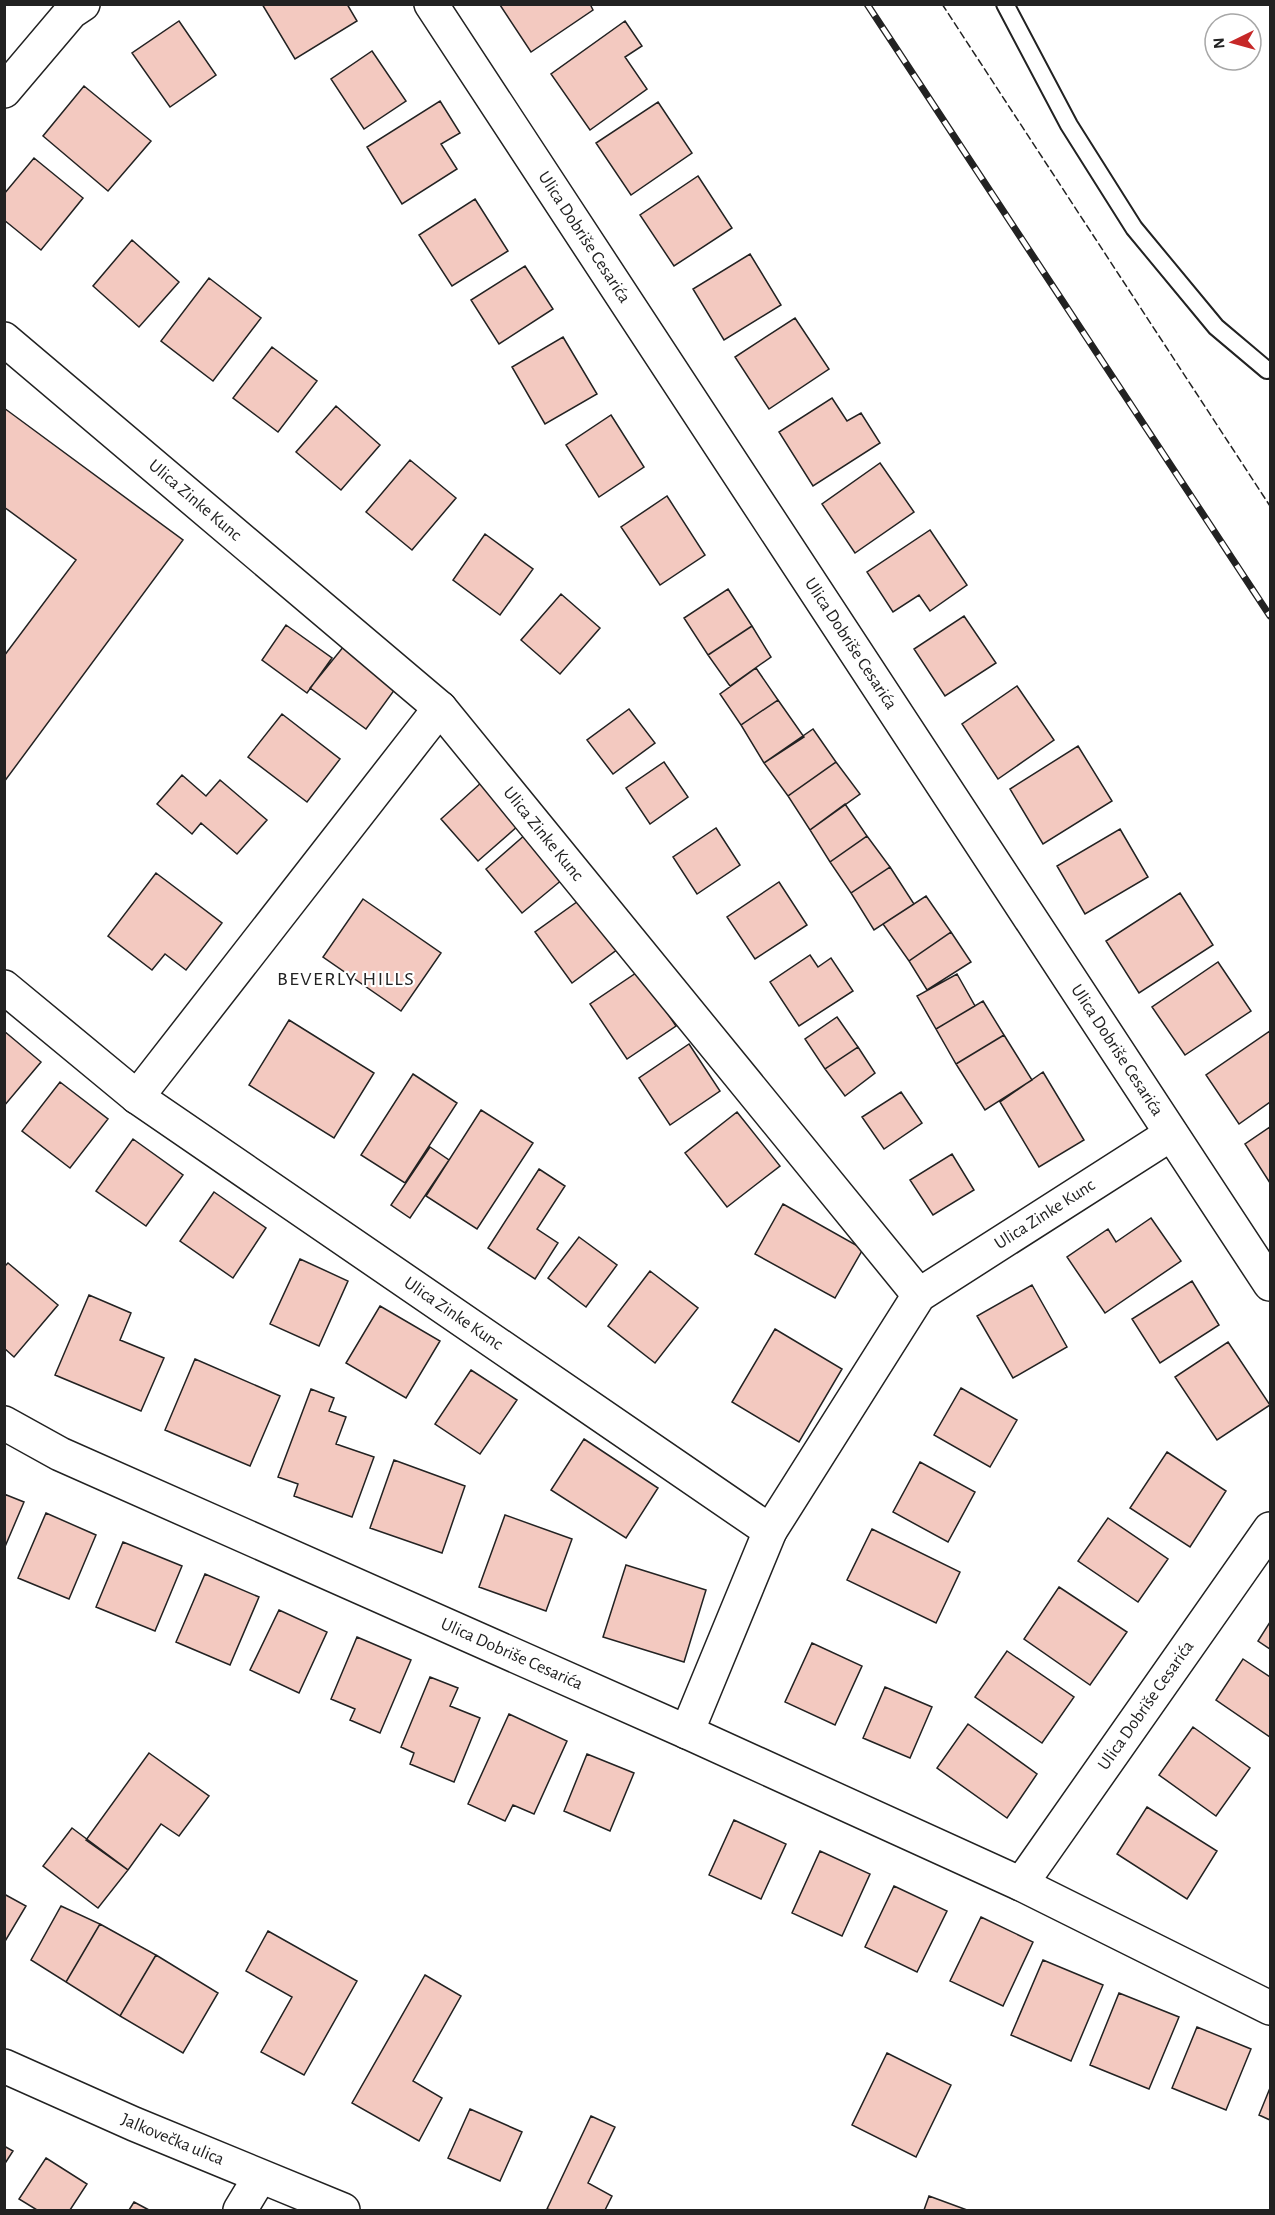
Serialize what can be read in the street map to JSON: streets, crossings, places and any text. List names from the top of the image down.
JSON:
{
  "streets": {
    "street": ["Ulica Dobriše Cesarića", "Ulica Zinke Kunc", "Jalkovečka ulica"]
  },
  "crossings": [
    ["Ulica Dobriše Cesarića", "Ulica Zinke Kunc"]
  ],
  "districts": ["BEVERLY HILLS"],
  "north": "left"
}
